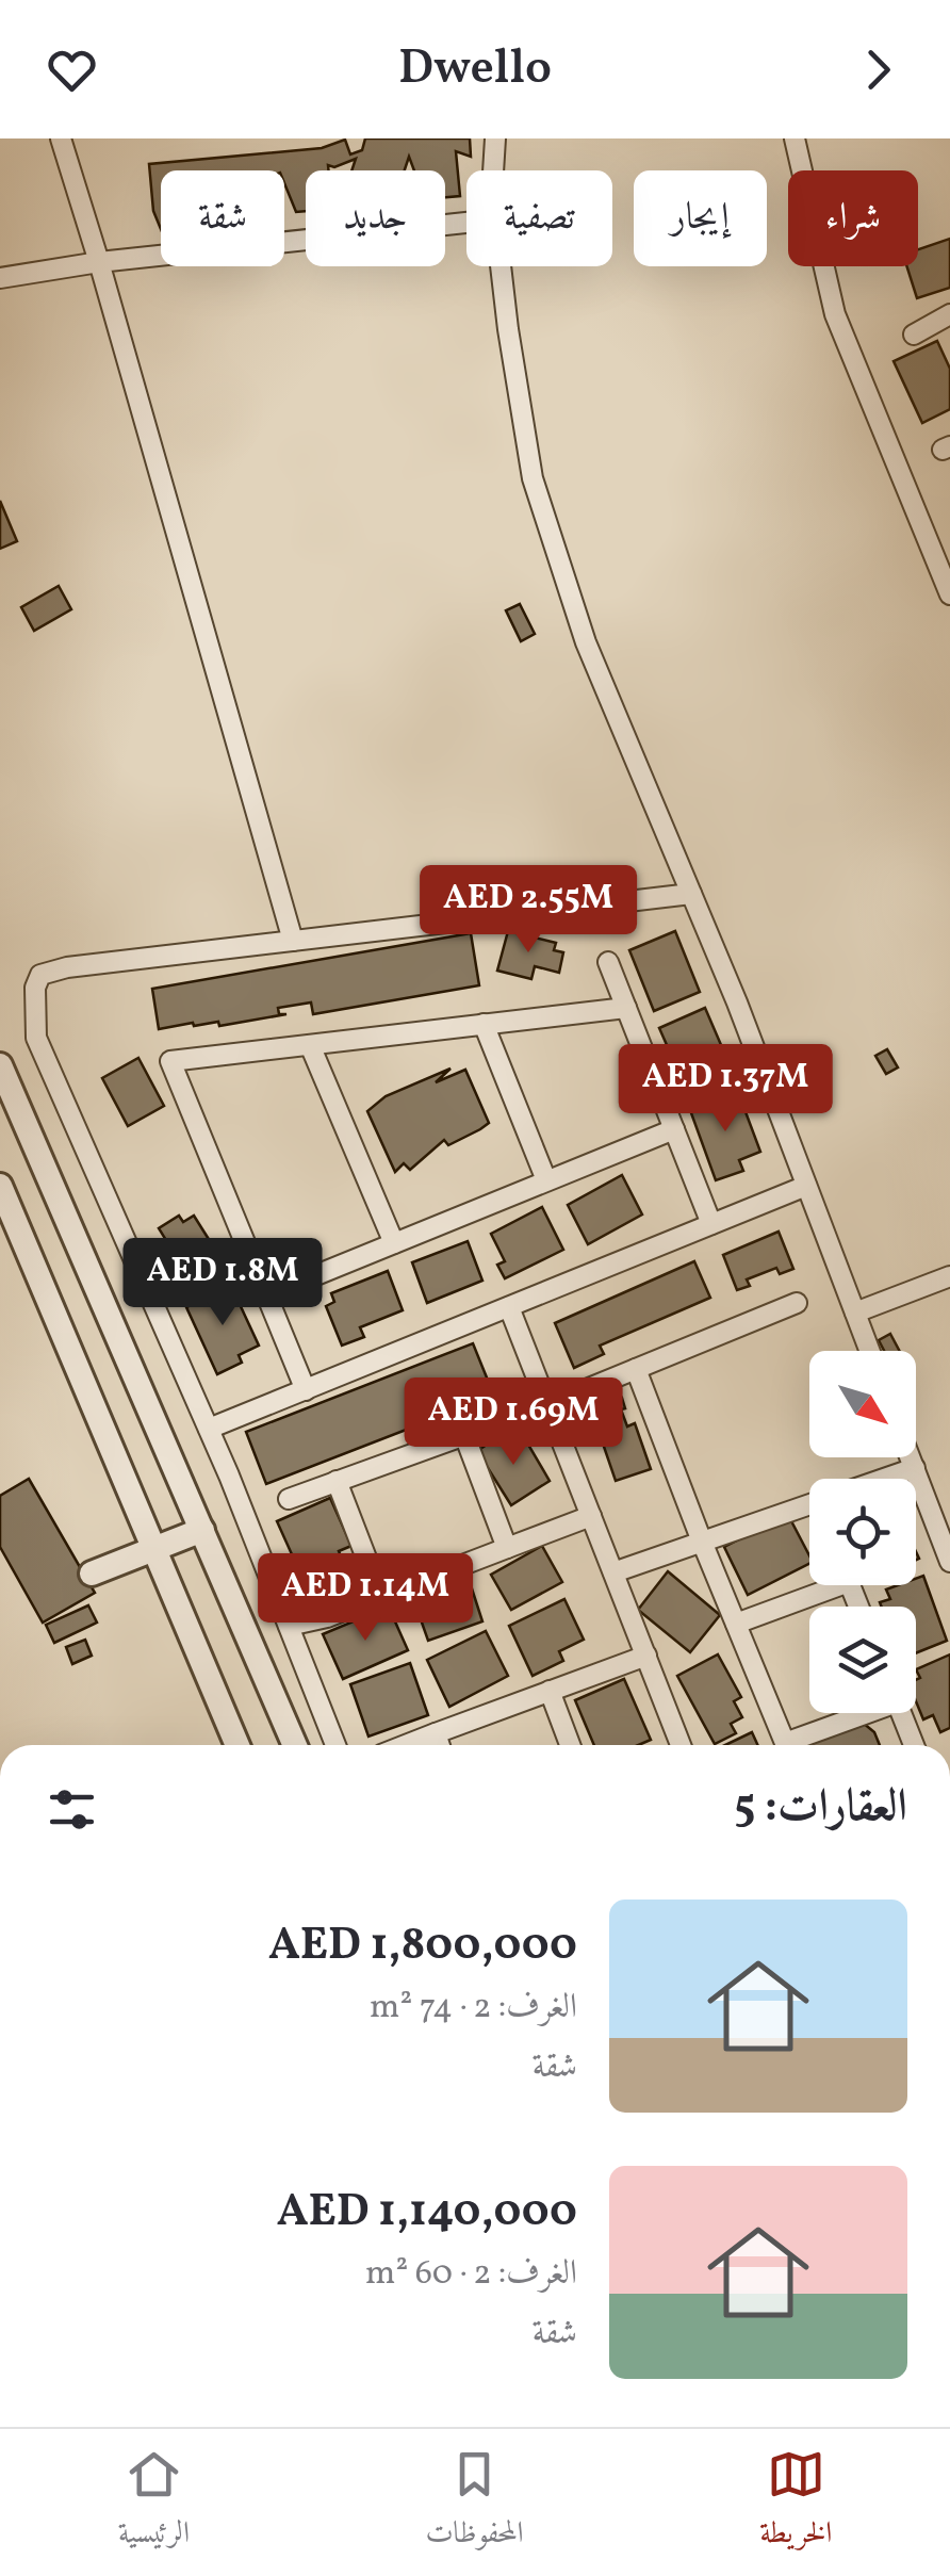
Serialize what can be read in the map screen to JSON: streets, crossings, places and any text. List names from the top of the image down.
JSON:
{
  "north": "bottom right",
  "page": {
    "header": "Dwello",
    "chip": [
      "شراء",
      "إيجار",
      "تصفية",
      "جديد",
      "شقة"
    ],
    "price": [
      "AED 2.55M",
      "AED 1.37M",
      "AED 1.8M",
      "AED 1.69M",
      "AED 1.14M"
    ],
    "heading": "العقارات: 5",
    "list": [
      {
        "name": "AED 1,800,000",
        "note": "الغرف: 2 · 74 m² · شقة"
      },
      {
        "name": "AED 1,140,000",
        "note": "الغرف: 2 · 60 m² · شقة"
      }
    ],
    "tabs": ["الخريطة", "المحفوظات", "الرئيسية"]
  }
}
